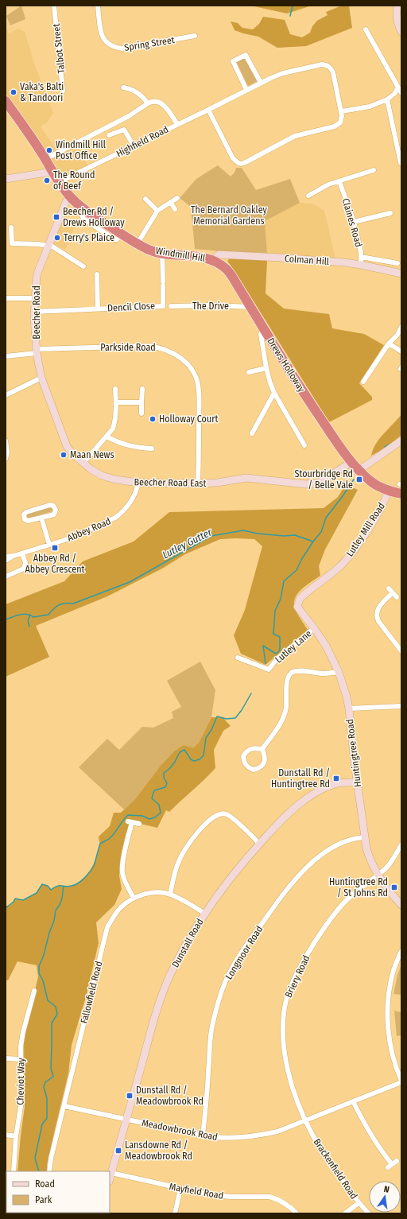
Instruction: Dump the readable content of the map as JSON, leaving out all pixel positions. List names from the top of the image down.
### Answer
{
  "streets": {
    "highway": ["Windmill Hill", "Drews Holloway"],
    "street": [
      "Spring Street",
      "Talbot Street",
      "Highfield Road",
      "Claines Road",
      "Colman Hill",
      "The Drive",
      "Dencil Close",
      "Beecher Road",
      "Parkside Road",
      "Beecher Road East",
      "Abbey Road",
      "Lutley Mill Road",
      "Lutley Lane",
      "Huntingtree Road",
      "Dunstall Road",
      "Longmoor Road",
      "Briery Road",
      "Fallowfield Road",
      "Cheviot Way",
      "Meadowbrook Road",
      "Brackenfield Road",
      "Mayfield Road"
    ]
  },
  "crossings": [
    ["Highfield Road", "Windmill Hill"],
    ["Claines Road", "Colman Hill"],
    ["Windmill Hill", "Colman Hill"],
    ["Windmill Hill", "Dencil Close"],
    ["Windmill Hill", "Beecher Road"],
    ["Windmill Hill", "Drews Holloway"],
    ["Colman Hill", "Drews Holloway"],
    ["The Drive", "Drews Holloway"],
    ["Dencil Close", "Beecher Road"],
    ["Beecher Road", "Parkside Road"],
    ["Beecher Road", "Beecher Road East"],
    ["Parkside Road", "Beecher Road East"],
    ["Drews Holloway", "Beecher Road East"],
    ["Drews Holloway", "Lutley Mill Road"],
    ["Beecher Road East", "Abbey Road"],
    ["Lutley Mill Road", "Huntingtree Road"],
    ["Lutley Lane", "Huntingtree Road"],
    ["Huntingtree Road", "Dunstall Road"],
    ["Huntingtree Road", "Longmoor Road"],
    ["Huntingtree Road", "Briery Road"],
    ["Dunstall Road", "Fallowfield Road"],
    ["Dunstall Road", "Meadowbrook Road"],
    ["Dunstall Road", "Mayfield Road"],
    ["Longmoor Road", "Meadowbrook Road"],
    ["Briery Road", "Meadowbrook Road"],
    ["Briery Road", "Brackenfield Road"],
    ["Fallowfield Road", "Meadowbrook Road"],
    ["Meadowbrook Road", "Brackenfield Road"]
  ],
  "water": ["Lutley Gutter"],
  "parks": ["The Bernard Oakley Memorial Gardens"],
  "places": {
    "other": [
      "Vaka's Balti & Tandoori",
      "Windmill Hill Post Office",
      "The Round of Beef",
      "Terry's Plaice",
      "Holloway Court",
      "Maan News"
    ],
    "transit": [
      "Beecher Rd / Drews Holloway",
      "Stourbridge Rd / Belle Vale",
      "Abbey Rd / Abbey Crescent",
      "Dunstall Rd / Huntingtree Rd",
      "Huntingtree Rd / St Johns Rd",
      "Dunstall Rd / Meadowbrook Rd",
      "Lansdowne Rd / Meadowbrook Rd"
    ]
  },
  "legend": ["Road", "Park"],
  "north": "top"
}
